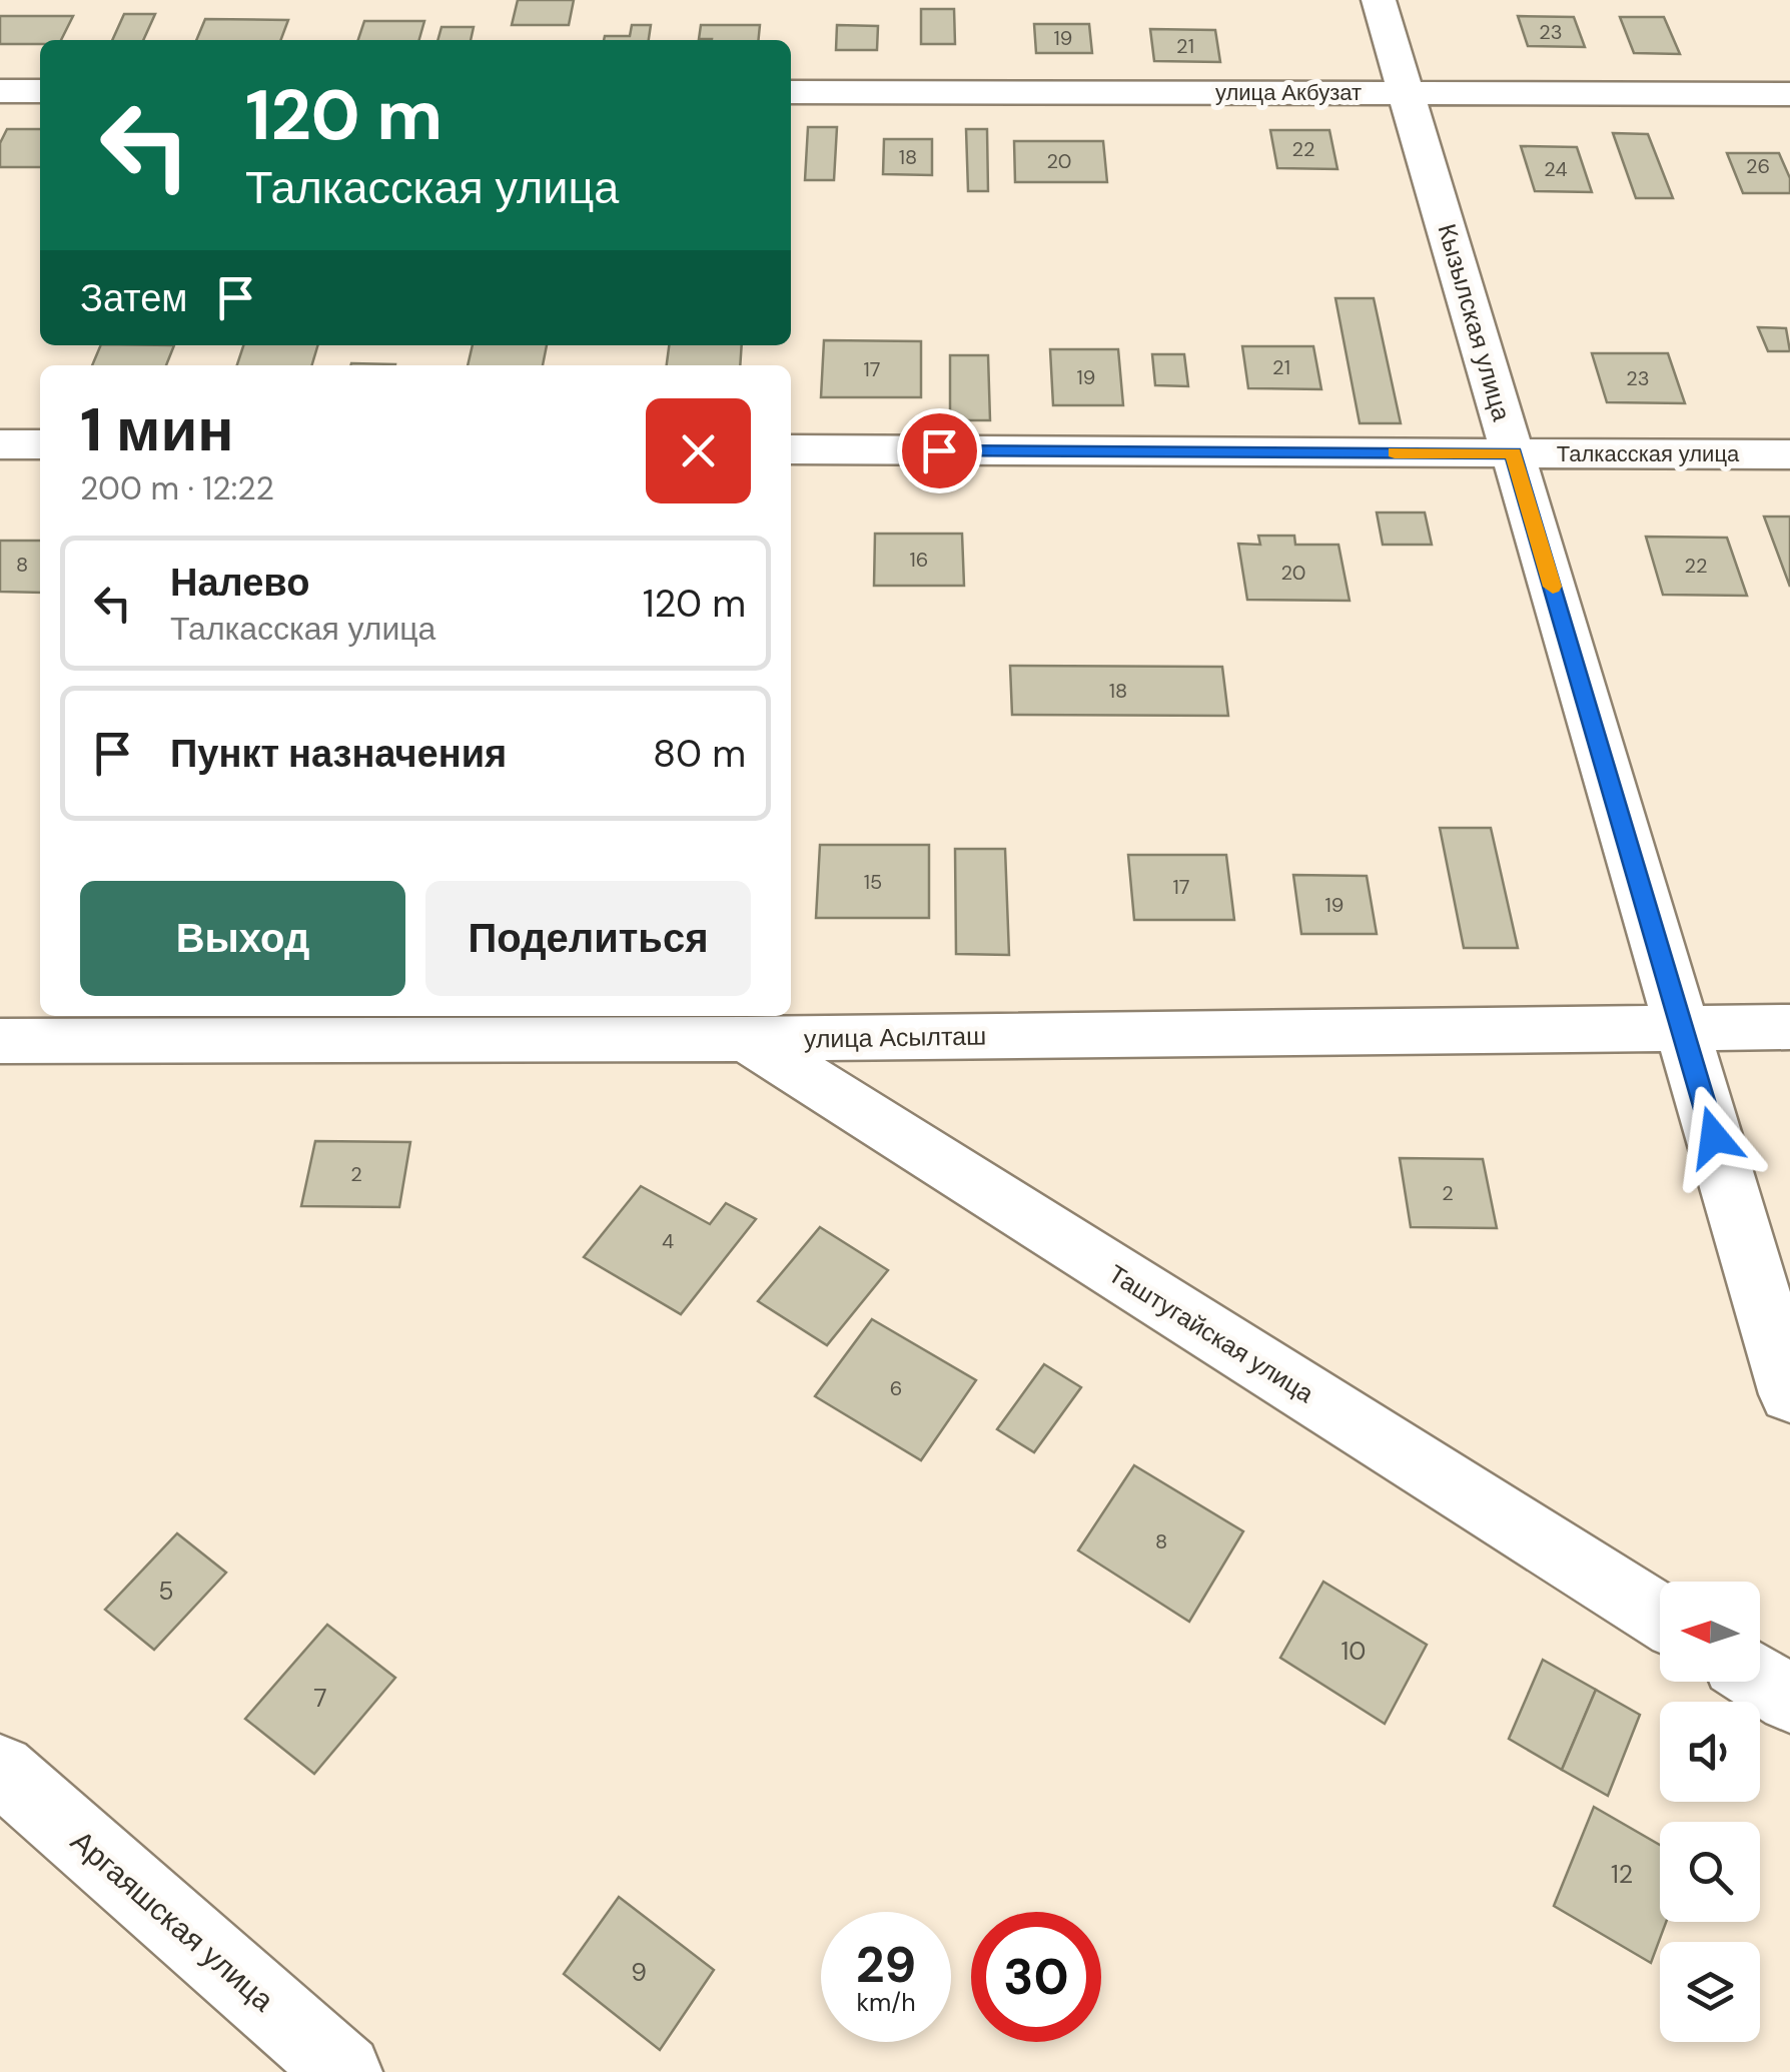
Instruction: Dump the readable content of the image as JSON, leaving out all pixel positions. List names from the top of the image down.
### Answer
{
  "streets": {
    "street": [
      "улица Акбузат",
      "Кызылская улица",
      "Талкасская улица",
      "улица Асылташ",
      "Таштугайская улица",
      "Аргаяшская улица"
    ]
  },
  "crossings": [
    ["улица Акбузат", "Кызылская улица"],
    ["Кызылская улица", "Талкасская улица"],
    ["Кызылская улица", "улица Асылташ"],
    ["улица Асылташ", "Таштугайская улица"]
  ],
  "house_numbers": [
    "23",
    "19",
    "21",
    "22",
    "18",
    "20",
    "26",
    "24",
    "21",
    "17",
    "19",
    "23",
    "16",
    "8",
    "22",
    "20",
    "18",
    "15",
    "17",
    "19",
    "2",
    "2",
    "4",
    "6",
    "8",
    "5",
    "10",
    "7",
    "12",
    "9"
  ],
  "north": "left",
  "page": {
    "turn": ["120 m", "Талкасская улица"],
    "then": "Затем",
    "heading": ["1 мин", "200 m · 12:22"],
    "list": [
      {
        "name": "Налево",
        "note": "Талкасская улица",
        "value": "120 m"
      },
      {
        "name": "Пункт назначения",
        "value": "80 m"
      }
    ],
    "buttons": ["Выход", "Поделиться"],
    "speed": "29 km/h",
    "limit": "30"
  }
}
